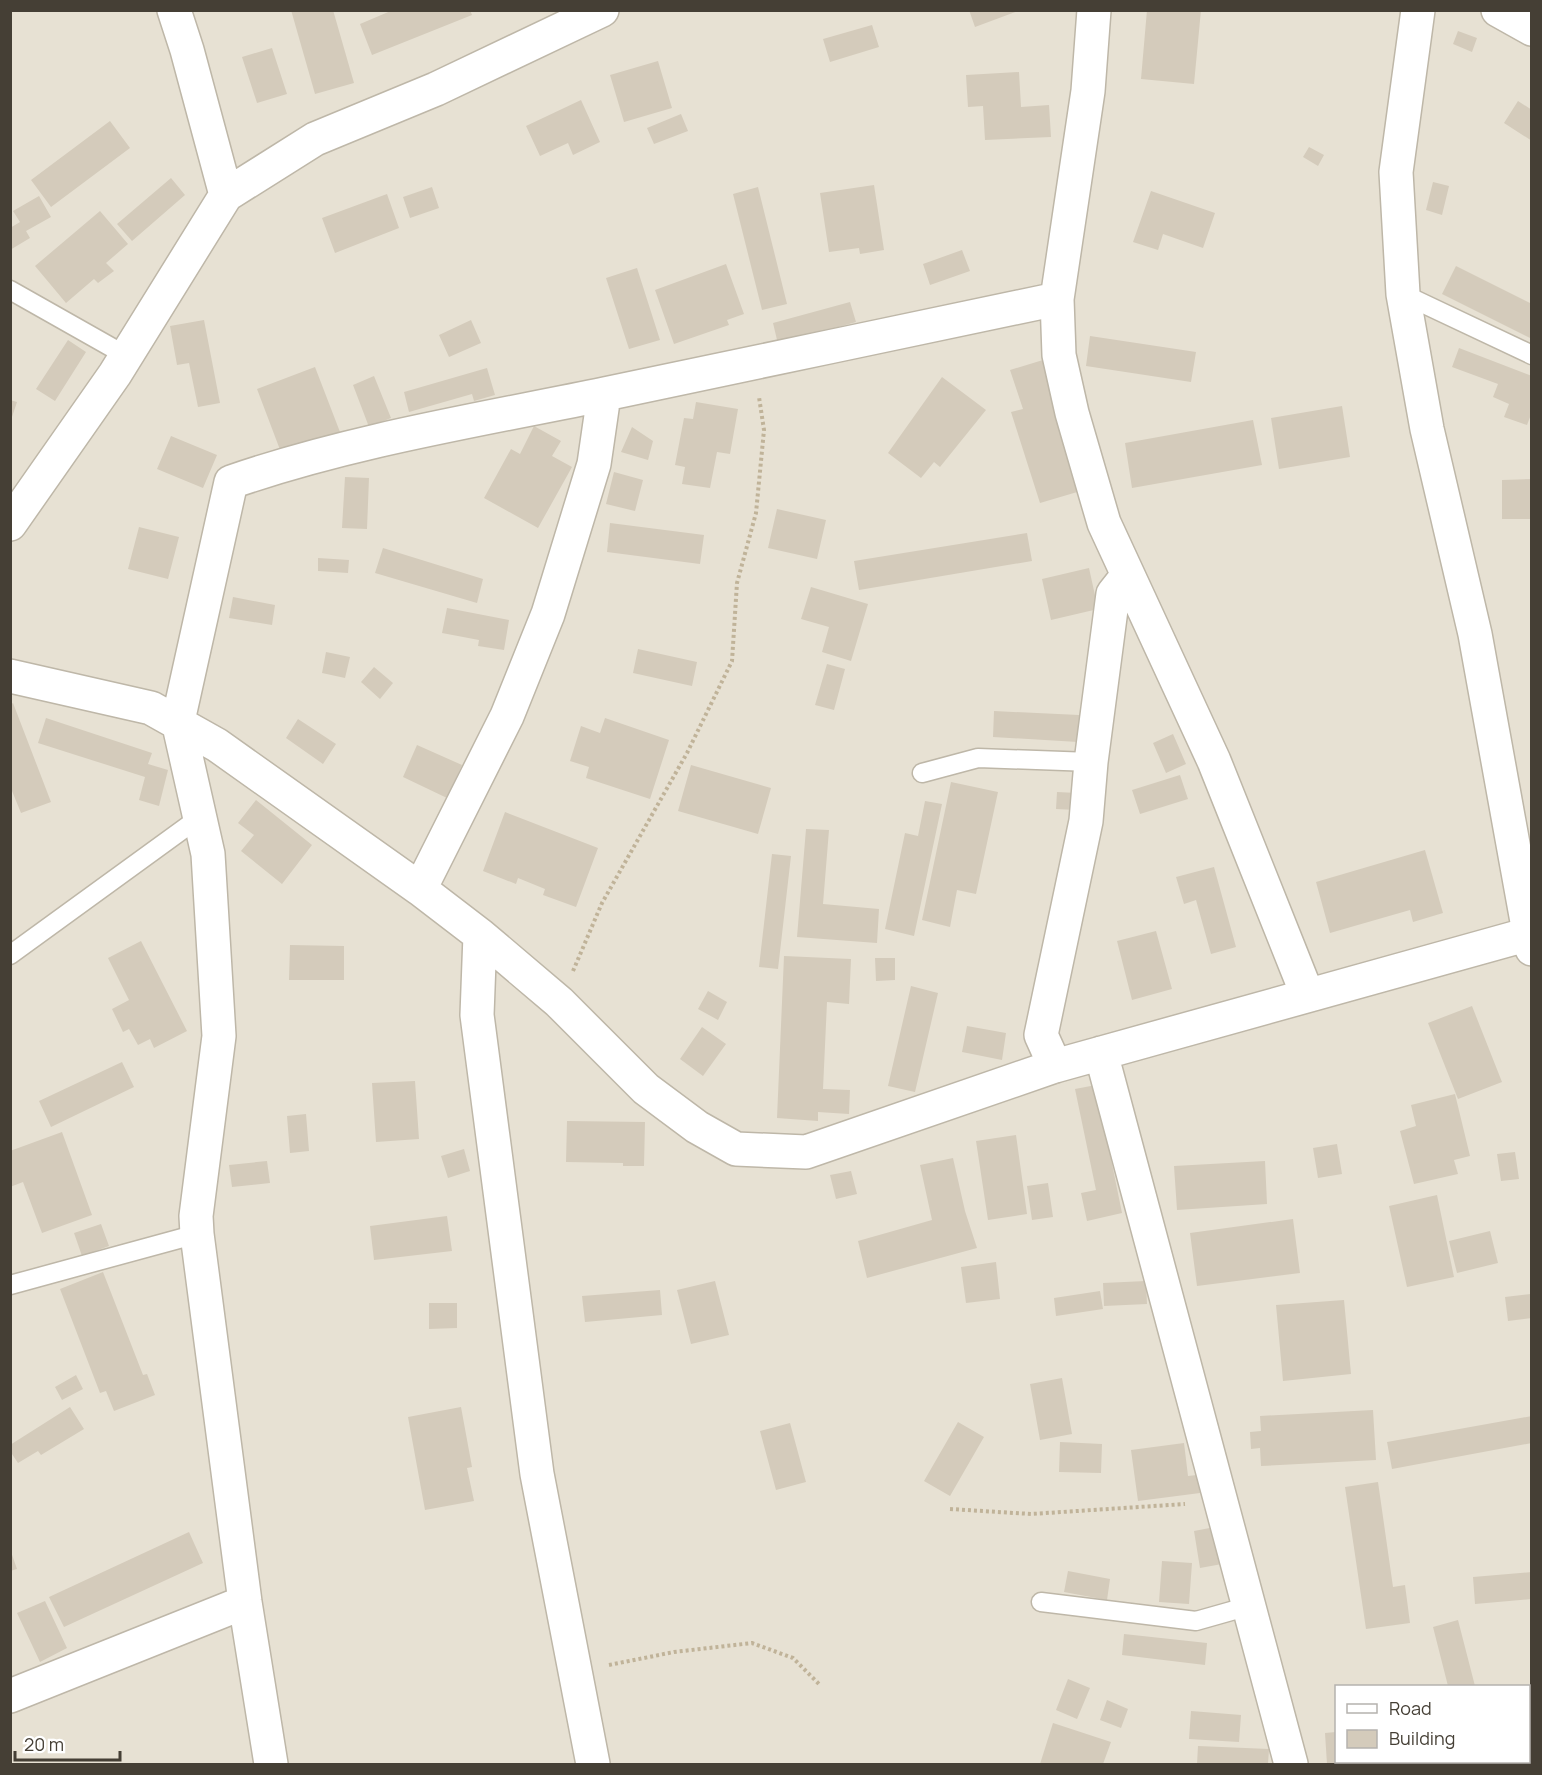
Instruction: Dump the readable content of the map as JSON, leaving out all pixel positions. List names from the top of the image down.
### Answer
{
  "legend": ["Road", "Building"],
  "scale_bar": "20 m"
}
